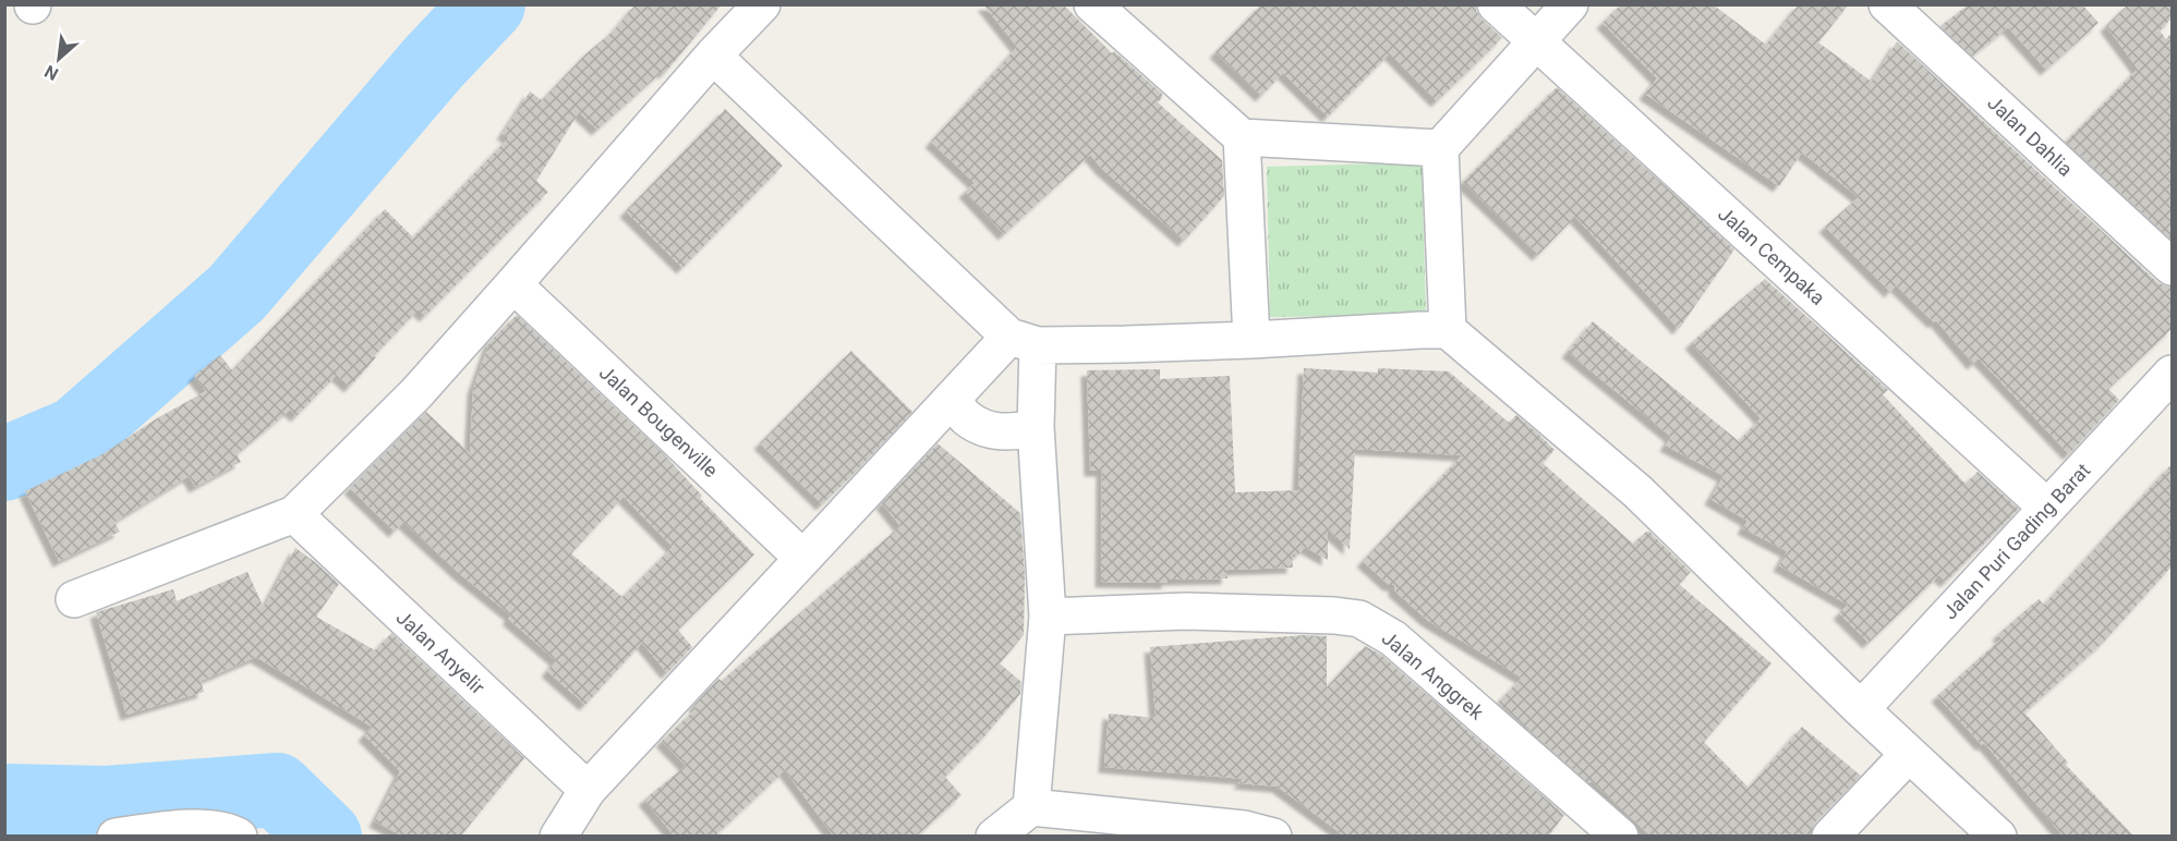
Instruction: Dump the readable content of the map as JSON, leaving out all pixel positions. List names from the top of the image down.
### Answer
{
  "streets": {
    "street": [
      "Jalan Dahlia",
      "Jalan Cempaka",
      "Jalan Bougenville",
      "Jalan Puri Gading Barat",
      "Jalan Anyelir",
      "Jalan Anggrek"
    ]
  },
  "crossings": [
    ["Jalan Cempaka", "Jalan Puri Gading Barat"]
  ],
  "north": "bottom left"
}
